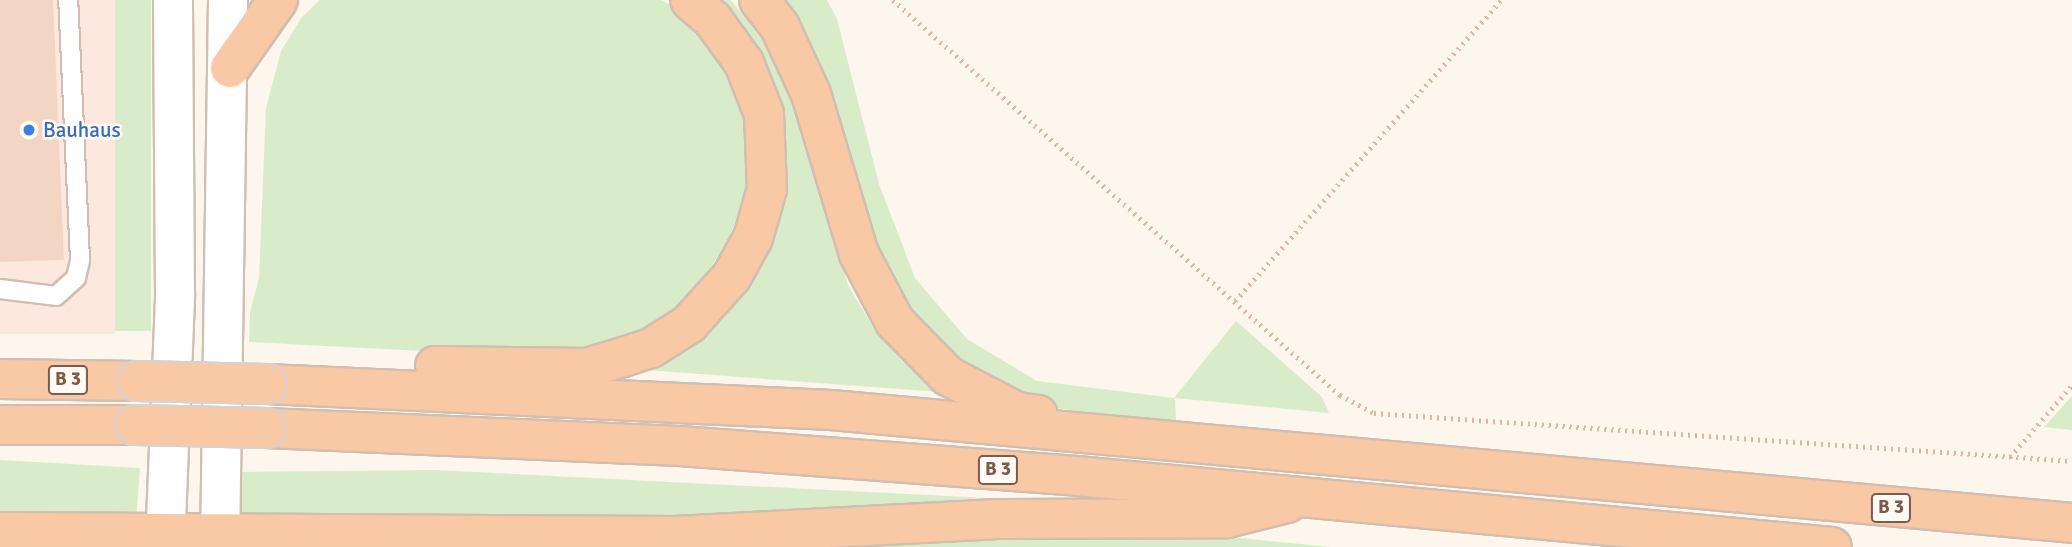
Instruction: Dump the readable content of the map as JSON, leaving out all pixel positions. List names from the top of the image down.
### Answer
{
  "streets": {
    "highway": ["B 3"]
  },
  "places": ["Bauhaus"]
}
